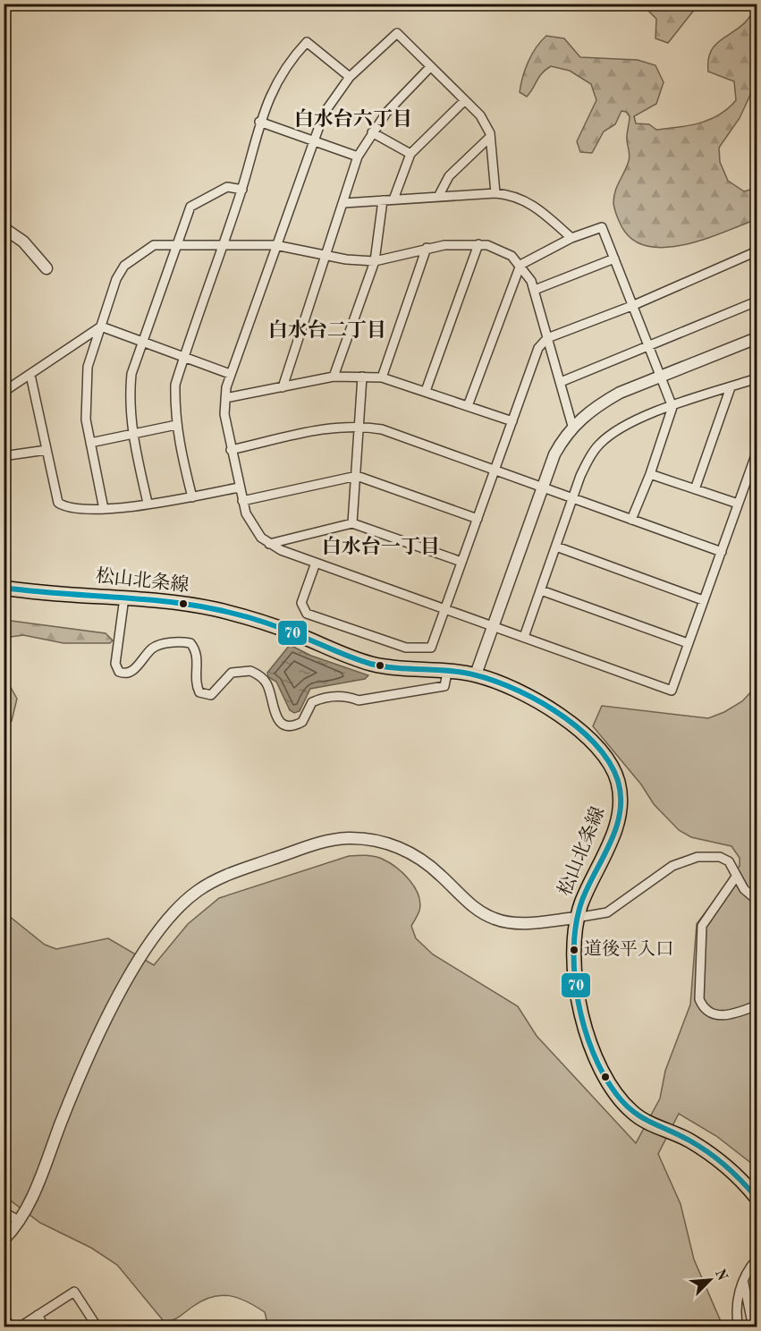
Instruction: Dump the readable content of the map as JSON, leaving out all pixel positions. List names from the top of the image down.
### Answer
{
  "streets": {
    "main road": ["松山北条線"]
  },
  "districts": ["白水台六丁目", "白水台二丁目", "白水台一丁目"],
  "places": ["道後平入口"],
  "lines": ["transit line 70"],
  "north": "top right"
}
